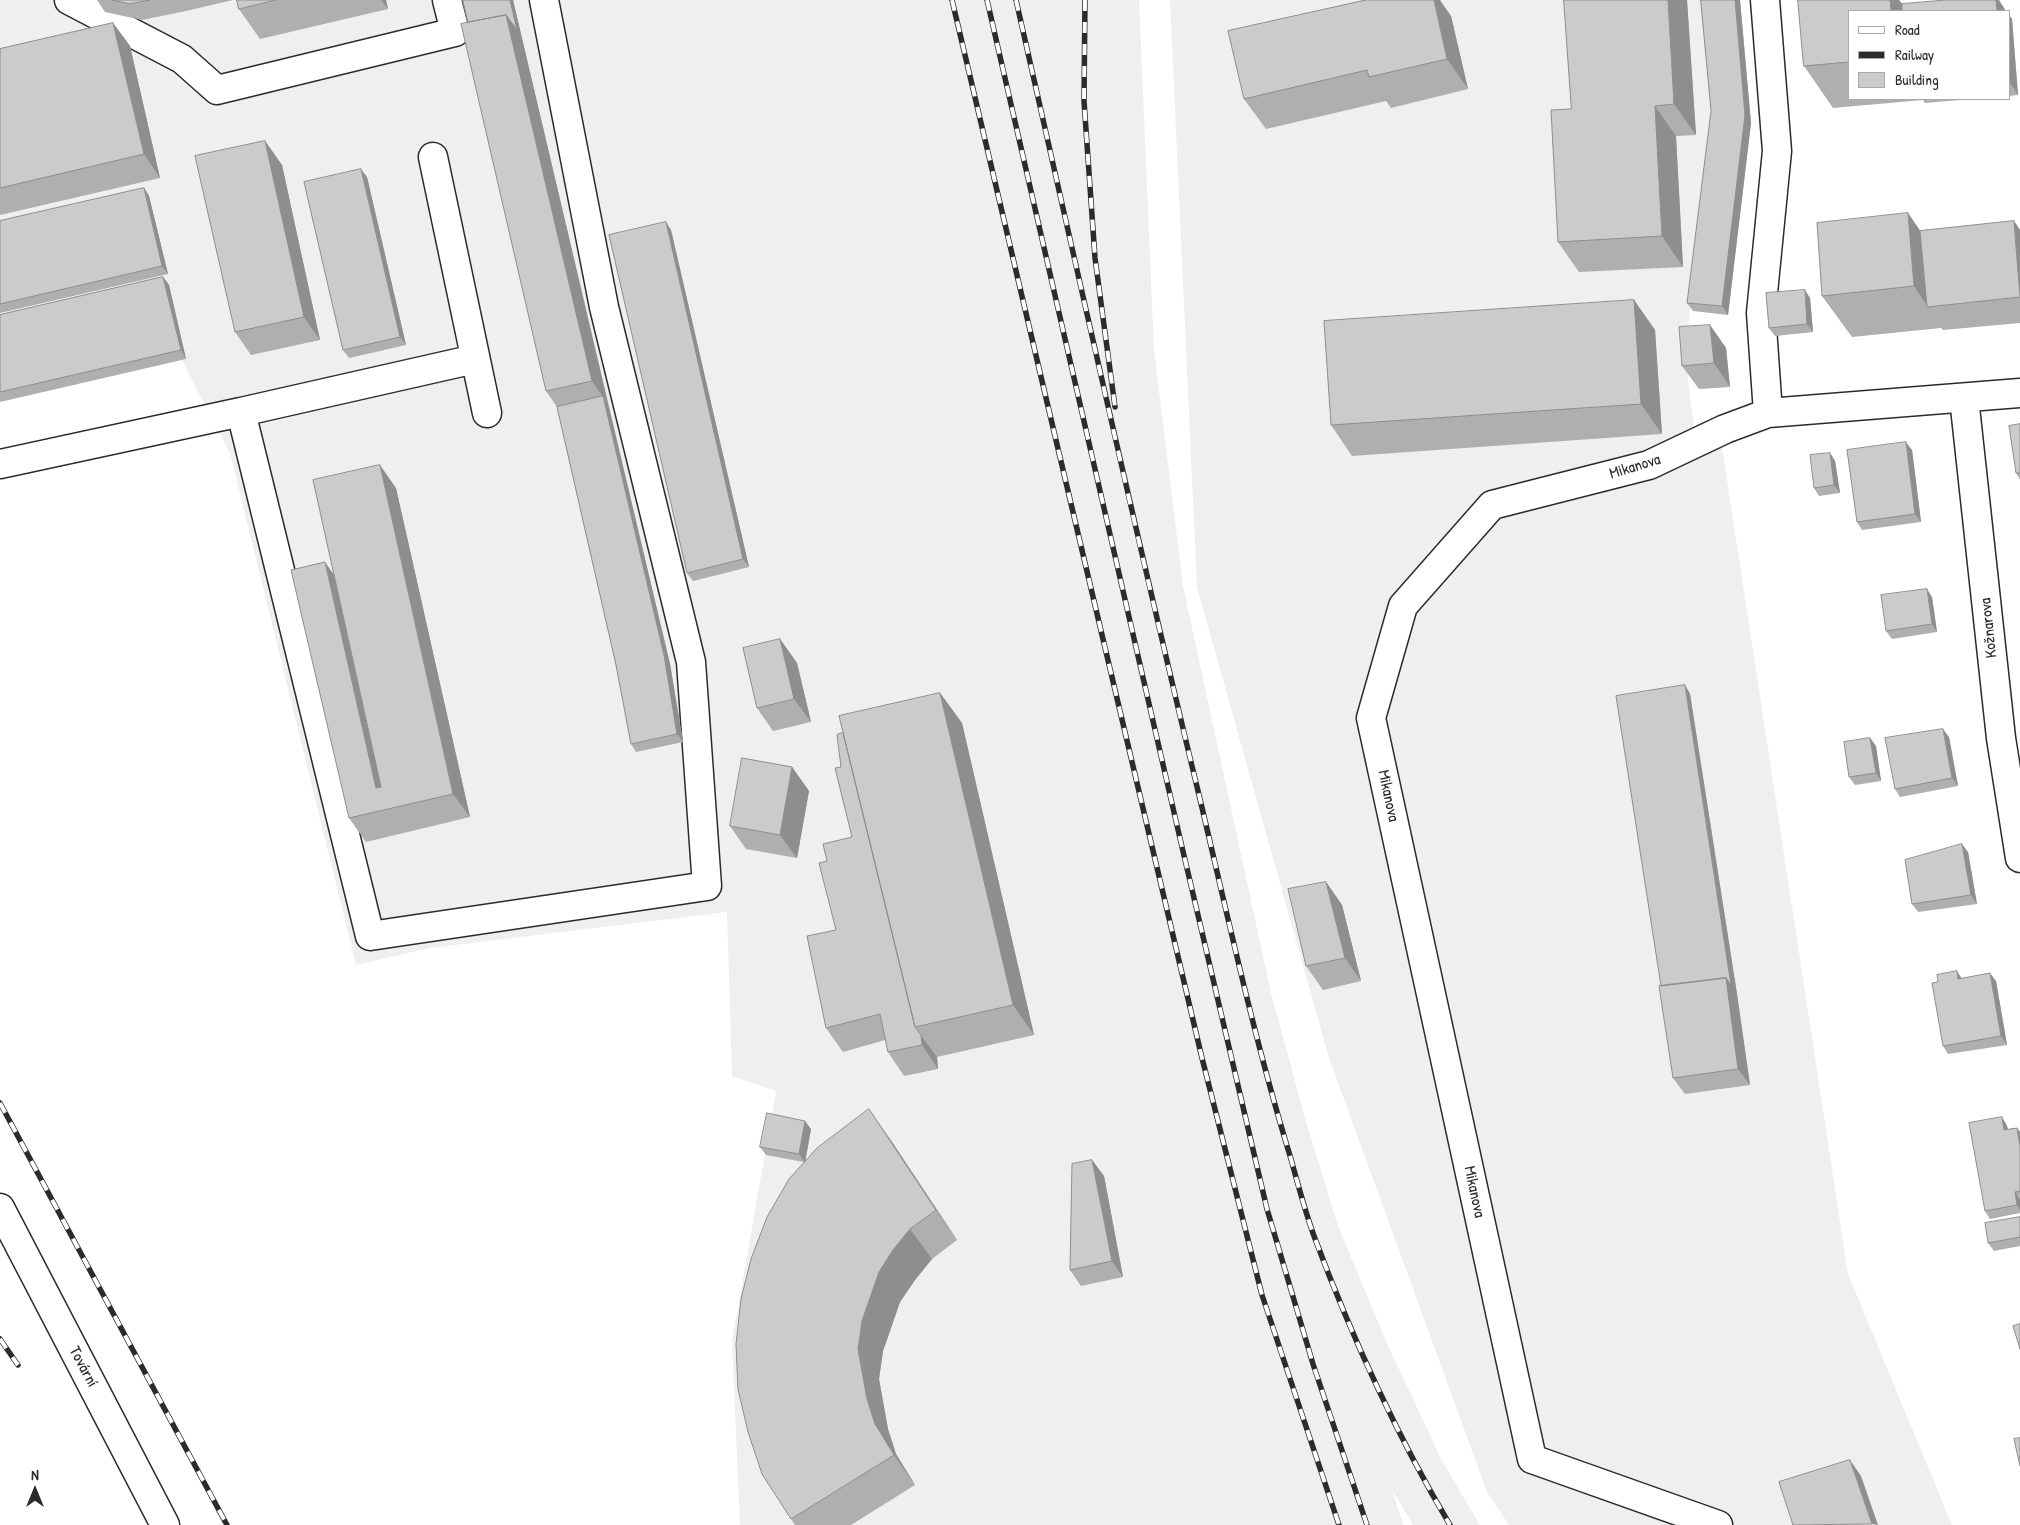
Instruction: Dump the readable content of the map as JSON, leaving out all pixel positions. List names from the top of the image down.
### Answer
{
  "streets": {
    "street": ["Mikanova", "Kožnarova", "Tovární"]
  },
  "crossings": [
    ["Mikanova", "Kožnarova"]
  ],
  "legend": ["Road", "Railway", "Building"],
  "north": "top"
}
